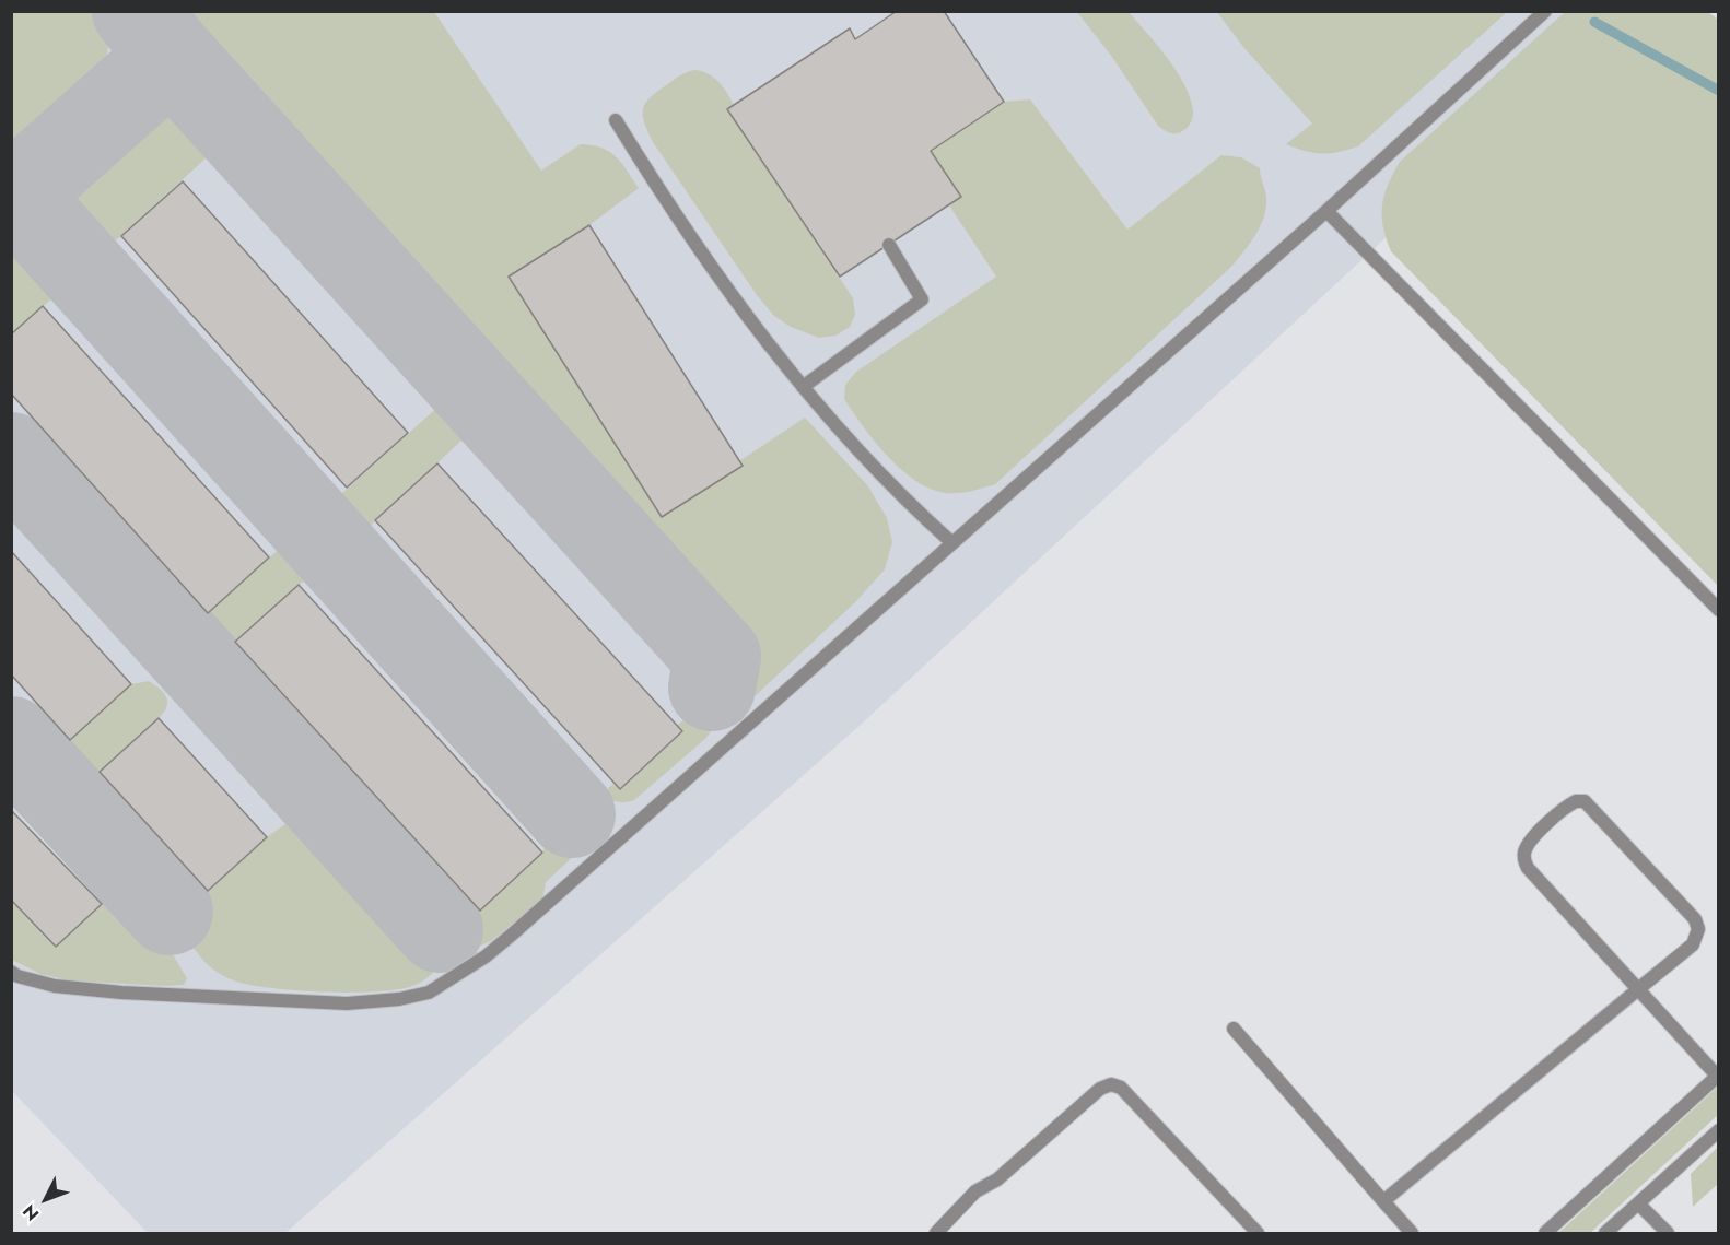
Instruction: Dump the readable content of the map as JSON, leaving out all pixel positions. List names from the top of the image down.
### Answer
{
  "north": "bottom left"
}
